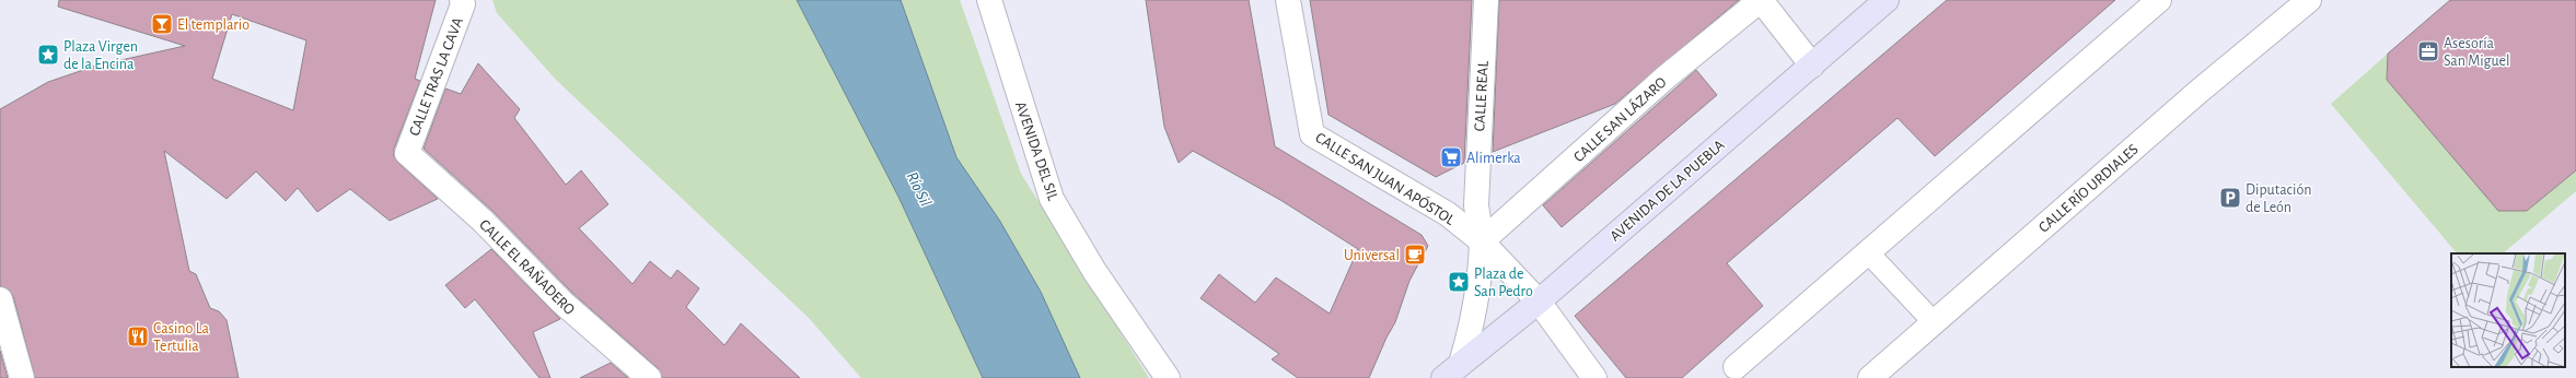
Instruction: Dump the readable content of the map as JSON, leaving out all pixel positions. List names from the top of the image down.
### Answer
{
  "streets": {
    "street": [
      "CALLE TRAS LA CAVA",
      "CALLE REAL",
      "CALLE SAN LÁZARO",
      "AVENIDA DEL SIL",
      "CALLE SAN JUAN APÓSTOL",
      "CALLE RÍO URDIALES",
      "AVENIDA DE LA PUEBLA",
      "CALLE EL RAÑADERO"
    ]
  },
  "crossings": [
    ["CALLE TRAS LA CAVA", "CALLE EL RAÑADERO"],
    ["CALLE REAL", "CALLE SAN LÁZARO"],
    ["CALLE REAL", "CALLE SAN JUAN APÓSTOL"],
    ["CALLE SAN LÁZARO", "CALLE SAN JUAN APÓSTOL"]
  ],
  "water": ["Río Sil"],
  "places": {
    "bar": ["El templario"],
    "office": ["Asesoría San Miguel"],
    "place": ["Plaza Virgen de la Encina", "Plaza de San Pedro"],
    "supermarket": ["Alimerka"],
    "parking": ["Diputación de León"],
    "cafe": ["Universal"],
    "restaurant": ["Casino La Tertulia"]
  }
}
